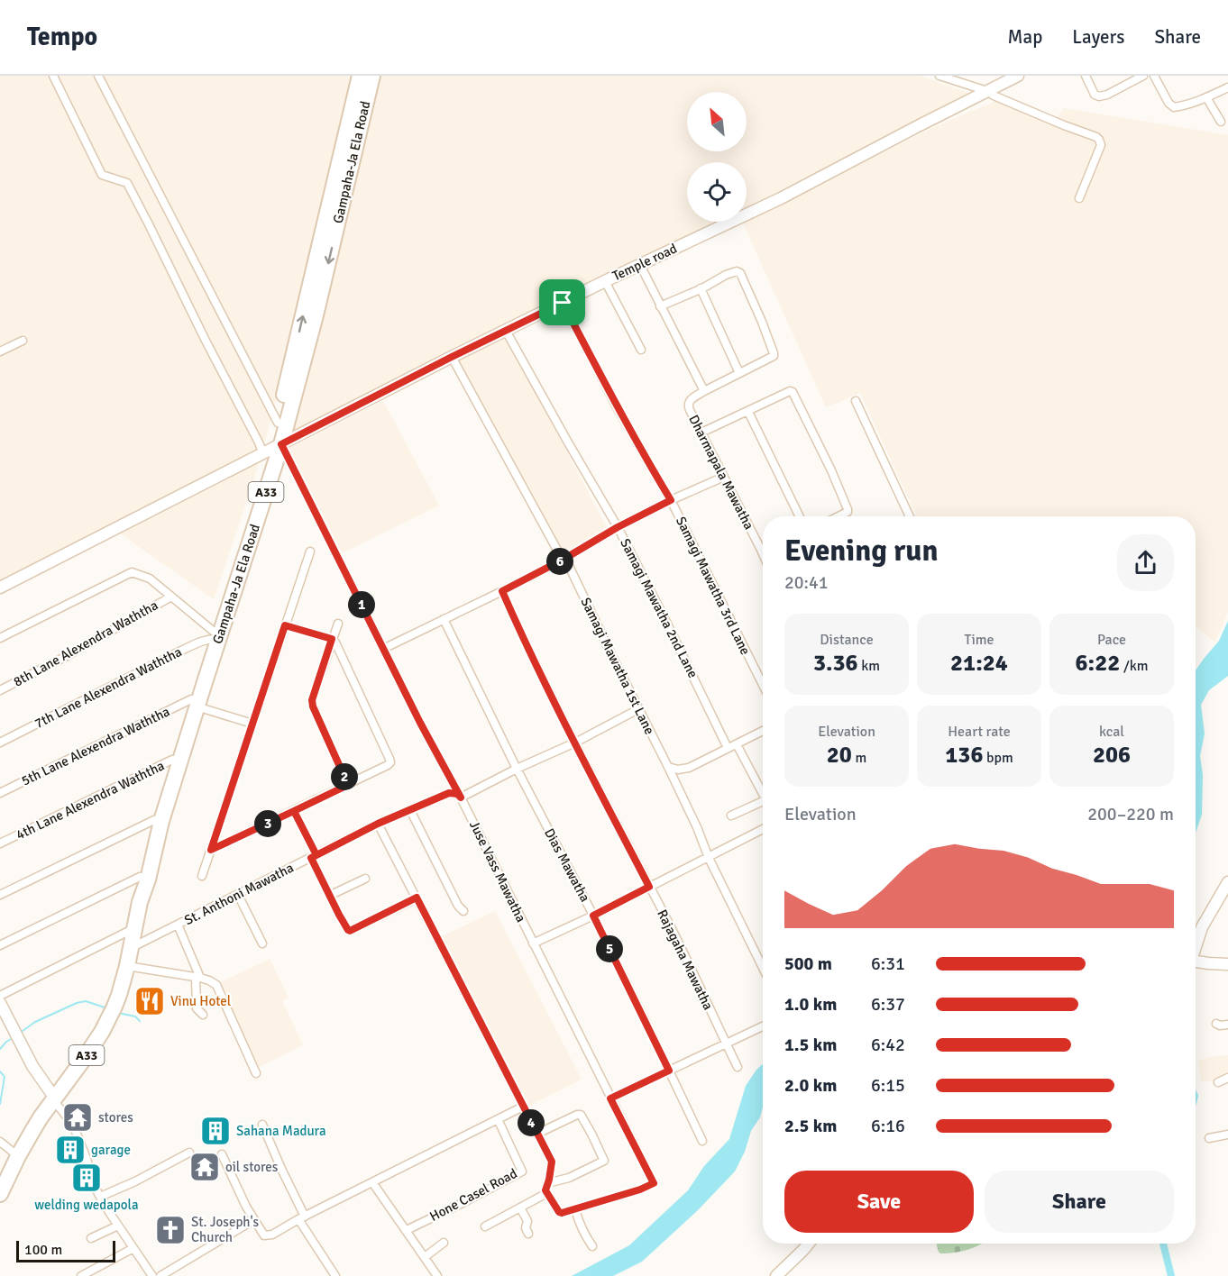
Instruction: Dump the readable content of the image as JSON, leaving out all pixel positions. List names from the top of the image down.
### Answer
{
  "streets": {
    "highway": ["Gampaha-Ja Ela Road", "A33"],
    "street": [
      "Temple road",
      "Dharmapala Mawatha",
      "Samagi Mawatha 3rd Lane",
      "Samagi Mawatha 2nd Lane",
      "8th Lane Alexendra Waththa",
      "Samagi Mawatha 1st Lane",
      "7th Lane Alexendra Waththa",
      "5th Lane Alexendra Waththa",
      "4th Lane Alexendra Waththa",
      "Dias Mawatha",
      "Juse Vass Mawatha",
      "St. Anthoni Mawatha",
      "Rajagaha Mawatha",
      "Hone Casel Road"
    ]
  },
  "crossings": [
    ["Gampaha-Ja Ela Road", "Temple road"],
    ["Gampaha-Ja Ela Road", "7th Lane Alexendra Waththa"],
    ["Gampaha-Ja Ela Road", "5th Lane Alexendra Waththa"],
    ["Gampaha-Ja Ela Road", "4th Lane Alexendra Waththa"],
    ["Gampaha-Ja Ela Road", "Juse Vass Mawatha"],
    ["Gampaha-Ja Ela Road", "St. Anthoni Mawatha"],
    ["Temple road", "Samagi Mawatha 3rd Lane"],
    ["Temple road", "Samagi Mawatha 2nd Lane"],
    ["Temple road", "Samagi Mawatha 1st Lane"],
    ["Temple road", "Juse Vass Mawatha"],
    ["Samagi Mawatha 1st Lane", "St. Anthoni Mawatha"],
    ["Dias Mawatha", "St. Anthoni Mawatha"],
    ["Juse Vass Mawatha", "St. Anthoni Mawatha"],
    ["St. Anthoni Mawatha", "Rajagaha Mawatha"]
  ],
  "places": {
    "restaurant": ["Vinu Hotel"],
    "temple": ["stores", "oil stores"],
    "building": ["Sahana Madura", "garage", "welding wedapola"],
    "church": ["St. Joseph's Church"]
  },
  "scale_bar": "100 m",
  "north": "top left",
  "page": {
    "header": "Tempo",
    "nav": ["Map", "Layers", "Share"],
    "heading": ["Evening run", "20:41"],
    "pins": [
      "6",
      "1",
      "2",
      "3",
      "5",
      "4"
    ],
    "stats": [
      ["Distance", "3.36 km"],
      ["Time", "21:24"],
      ["Pace", "6:22 /km"],
      ["Elevation", "20 m"],
      ["Heart rate", "136 bpm"],
      ["kcal", "206"]
    ],
    "chart": ["Elevation", "200–220 m"],
    "list": [
      {
        "name": "500 m",
        "note": "6:31"
      },
      {
        "name": "1.0 km",
        "note": "6:37"
      },
      {
        "name": "1.5 km",
        "note": "6:42"
      },
      {
        "name": "2.0 km",
        "note": "6:15"
      },
      {
        "name": "2.5 km",
        "note": "6:16"
      }
    ],
    "buttons": ["Save", "Share"],
    "scale": "100 m"
  }
}
